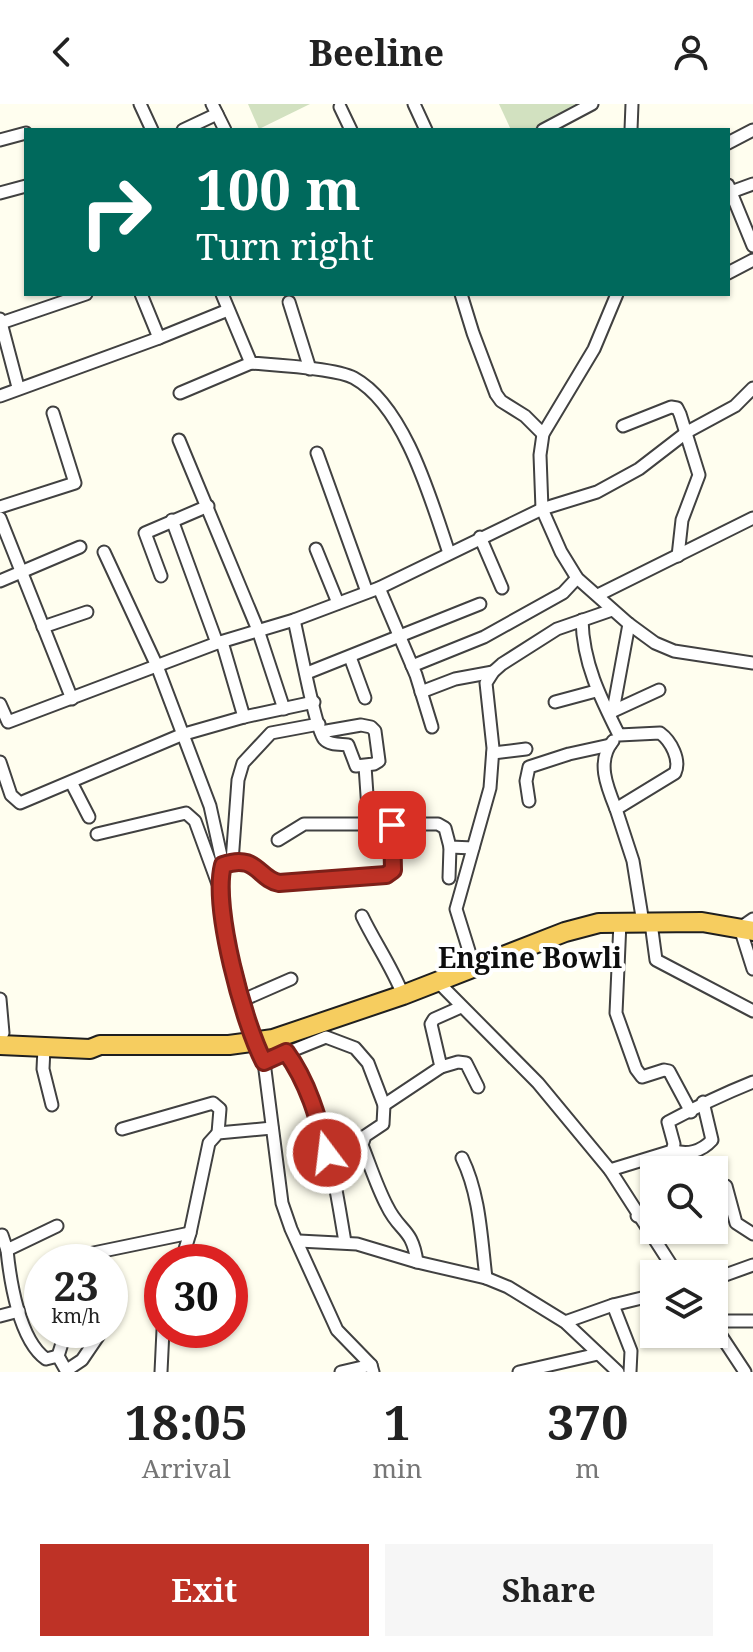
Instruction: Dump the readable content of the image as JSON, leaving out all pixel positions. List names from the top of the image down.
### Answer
{
  "districts": ["Engine Bowli"],
  "page": {
    "header": "Beeline",
    "turn": ["100 m", "Turn right"],
    "speed": "23 km/h",
    "limit": "30",
    "eta": [
      "18:05",
      "Arrival",
      "1",
      "min",
      "370",
      "m"
    ],
    "buttons": ["Exit", "Share"]
  }
}
